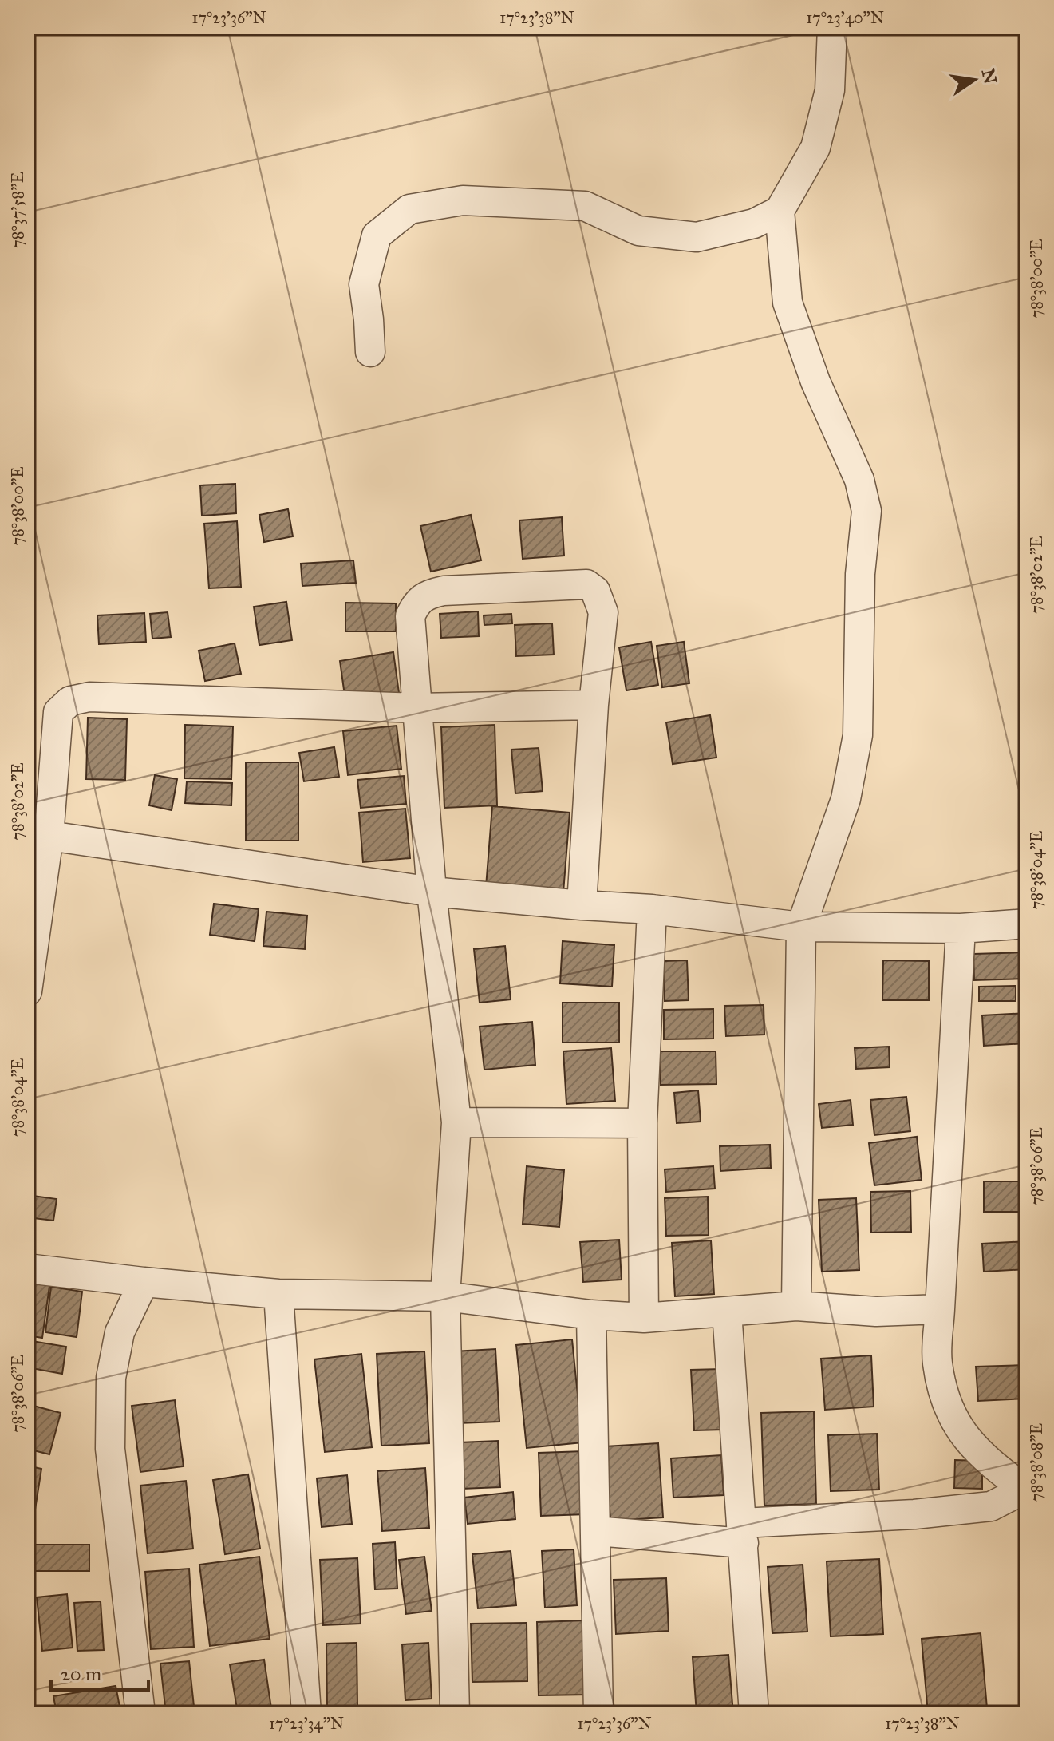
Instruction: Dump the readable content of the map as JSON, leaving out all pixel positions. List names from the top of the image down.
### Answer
{
  "scale_bar": "20 m",
  "north": "right",
  "coordinates": [
    "17°23'36\"N",
    "17°23'38\"N",
    "17°23'40\"N",
    "78°37'58\"E",
    "78°38'00\"E",
    "78°38'02\"E",
    "78°38'04\"E",
    "78°38'06\"E",
    "78°38'08\"E",
    "17°23'34\"N"
  ]
}
